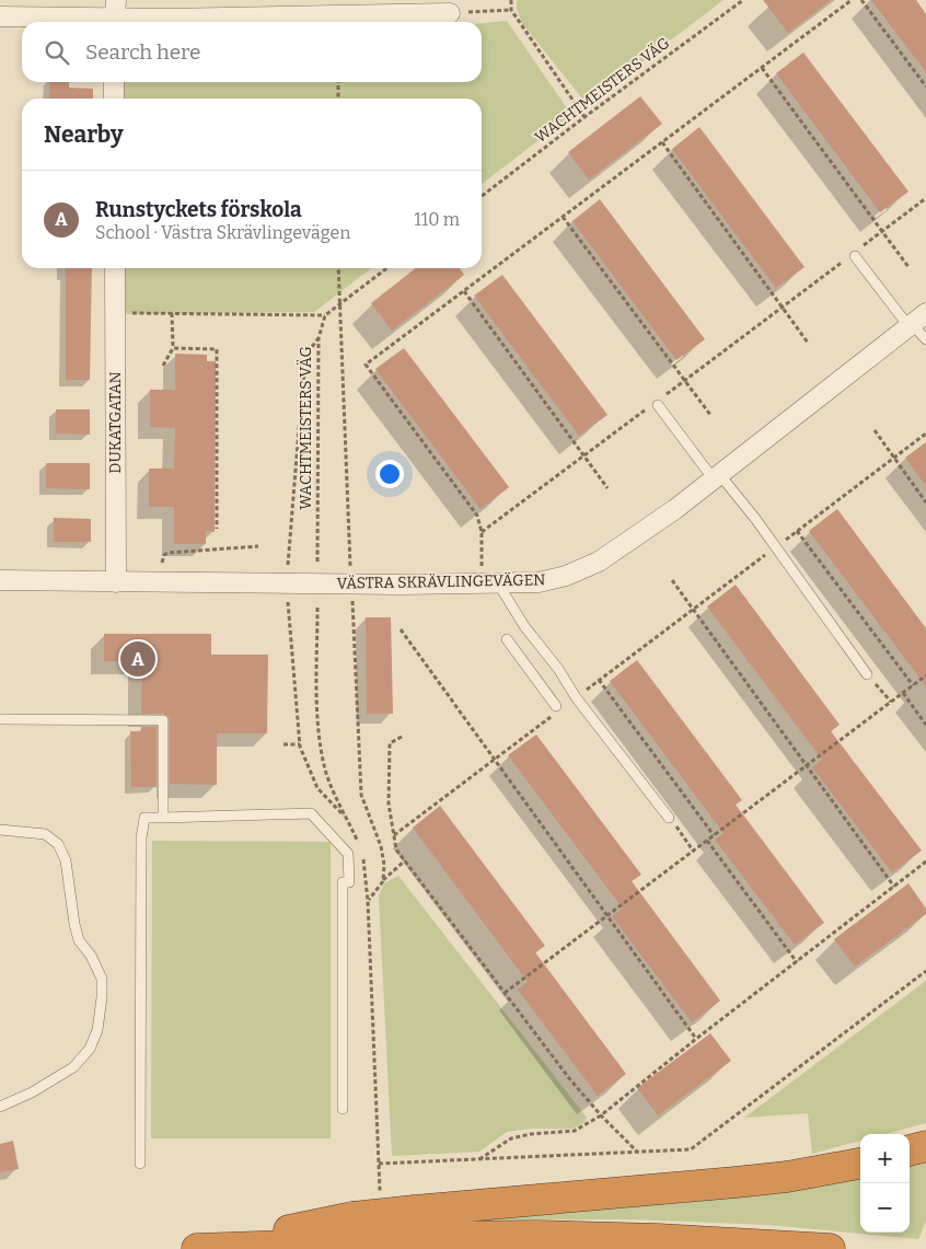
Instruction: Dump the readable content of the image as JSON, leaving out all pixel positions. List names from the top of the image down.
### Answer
{
  "streets": {
    "street": ["DUKATGATAN", "VÄSTRA SKRÄVLINGEVÄGEN"],
    "path": ["WACHTMEISTERS VÄG"]
  },
  "crossings": [
    ["DUKATGATAN", "VÄSTRA SKRÄVLINGEVÄGEN"]
  ],
  "page": {
    "search": "Search here",
    "heading": "Nearby",
    "list": [
      {
        "mark": "A",
        "name": "Runstyckets förskola",
        "note": "School · Västra Skrävlingevägen",
        "value": "110 m"
      }
    ],
    "pins": "A",
    "map_buttons": ["+", "−"]
  }
}
